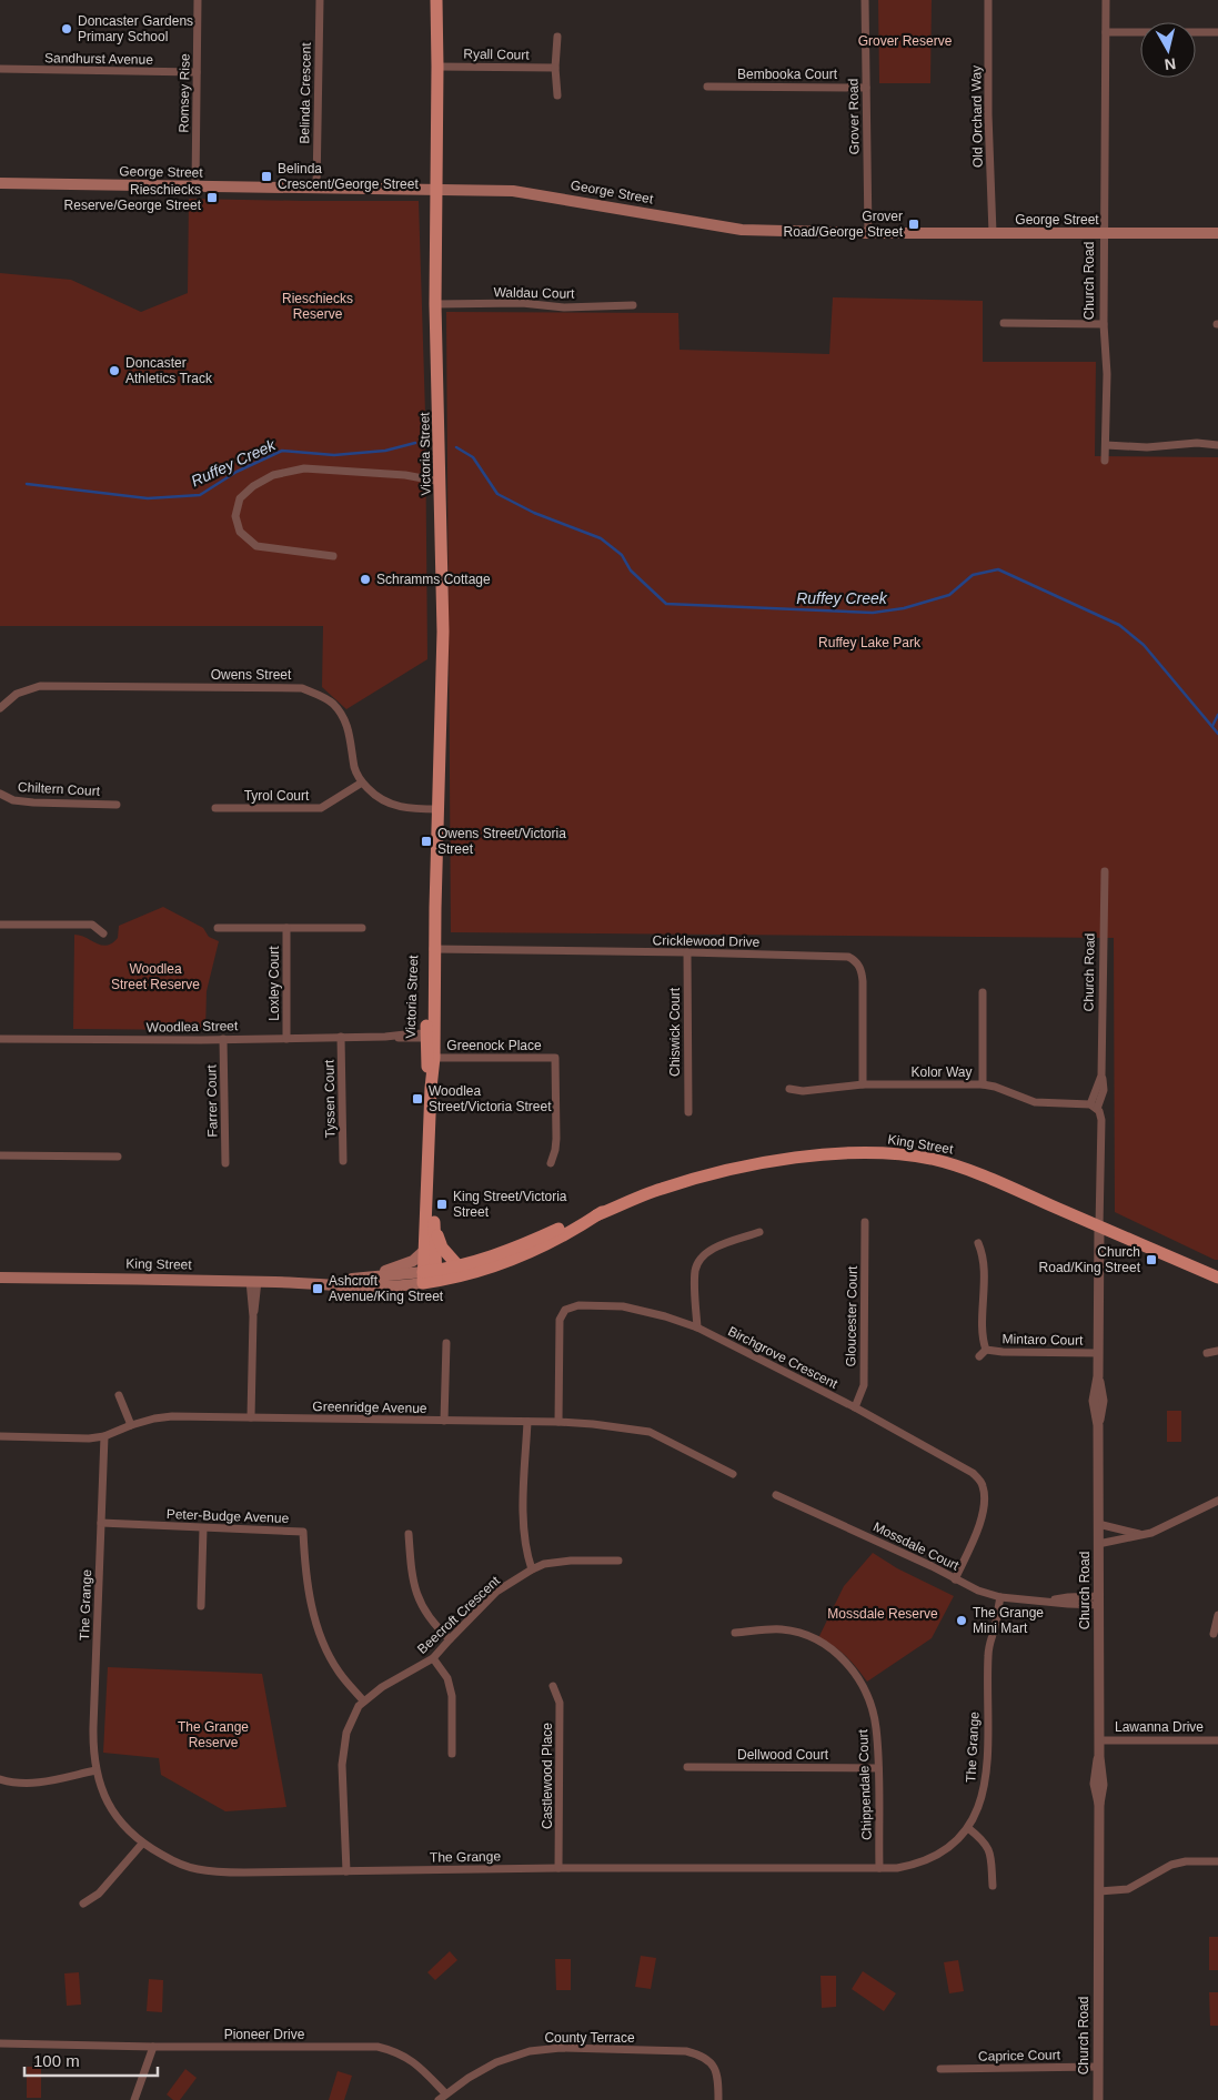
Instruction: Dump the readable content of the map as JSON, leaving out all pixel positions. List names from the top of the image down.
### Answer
{
  "streets": {
    "main road": ["George Street", "Victoria Street", "King Street"],
    "street": [
      "Ryall Court",
      "Sandhurst Avenue",
      "Bembooka Court",
      "Romsey Rise",
      "Belinda Crescent",
      "Grover Road",
      "Old Orchard Way",
      "Church Road",
      "Waldau Court",
      "Owens Street",
      "Chiltern Court",
      "Tyrol Court",
      "Cricklewood Drive",
      "Loxley Court",
      "Woodlea Street",
      "Chiswick Court",
      "Greenock Place",
      "Kolor Way",
      "Tyssen Court",
      "Farrer Court",
      "Gloucester Court",
      "Mintaro Court",
      "Birchgrove Crescent",
      "Greenridge Avenue",
      "Peter-Budge Avenue",
      "Mossdale Court",
      "The Grange",
      "Beecroft Crescent",
      "Lawanna Drive",
      "Dellwood Court",
      "Castlewood Place",
      "Chippendale Court",
      "Pioneer Drive",
      "County Terrace",
      "Caprice Court"
    ]
  },
  "crossings": [
    ["Ryall Court", "Victoria Street"],
    ["Sandhurst Avenue", "Romsey Rise"],
    ["Bembooka Court", "Grover Road"],
    ["Romsey Rise", "George Street"],
    ["Belinda Crescent", "George Street"],
    ["Grover Road", "George Street"],
    ["Old Orchard Way", "George Street"],
    ["George Street", "Church Road"],
    ["George Street", "Victoria Street"],
    ["Church Road", "Kolor Way"],
    ["Church Road", "King Street"],
    ["Church Road", "Mintaro Court"],
    ["Church Road", "Mossdale Court"],
    ["Church Road", "Lawanna Drive"],
    ["Church Road", "Caprice Court"],
    ["Waldau Court", "Victoria Street"],
    ["Victoria Street", "Cricklewood Drive"],
    ["Victoria Street", "Woodlea Street"],
    ["Victoria Street", "Greenock Place"],
    ["Victoria Street", "King Street"],
    ["Owens Street", "Tyrol Court"],
    ["Cricklewood Drive", "Chiswick Court"],
    ["Cricklewood Drive", "Kolor Way"],
    ["Loxley Court", "Woodlea Street"],
    ["Woodlea Street", "Tyssen Court"],
    ["Woodlea Street", "Farrer Court"],
    ["Gloucester Court", "Birchgrove Crescent"],
    ["Birchgrove Crescent", "Greenridge Avenue"],
    ["Birchgrove Crescent", "Mossdale Court"],
    ["Greenridge Avenue", "The Grange"],
    ["Peter-Budge Avenue", "The Grange"],
    ["Peter-Budge Avenue", "Beecroft Crescent"],
    ["Mossdale Court", "The Grange"],
    ["The Grange", "Beecroft Crescent"],
    ["The Grange", "Castlewood Place"],
    ["The Grange", "Chippendale Court"],
    ["Dellwood Court", "Chippendale Court"],
    ["Pioneer Drive", "County Terrace"]
  ],
  "water": ["Ruffey Creek"],
  "parks": [
    "Grover Reserve",
    "Rieschiecks Reserve",
    "Ruffey Lake Park",
    "Woodlea Street Reserve",
    "Mossdale Reserve",
    "The Grange Reserve"
  ],
  "places": {
    "other": [
      "Doncaster Gardens Primary School",
      "Doncaster Athletics Track",
      "Schramms Cottage",
      "The Grange Mini Mart"
    ],
    "transit": [
      "Belinda Crescent/George Street",
      "Rieschiecks Reserve/George Street",
      "Grover Road/George Street",
      "Owens Street/Victoria Street",
      "Woodlea Street/Victoria Street",
      "King Street/Victoria Street",
      "Church Road/King Street",
      "Ashcroft Avenue/King Street"
    ]
  },
  "scale_bar": "100 m",
  "north": "bottom"
}
